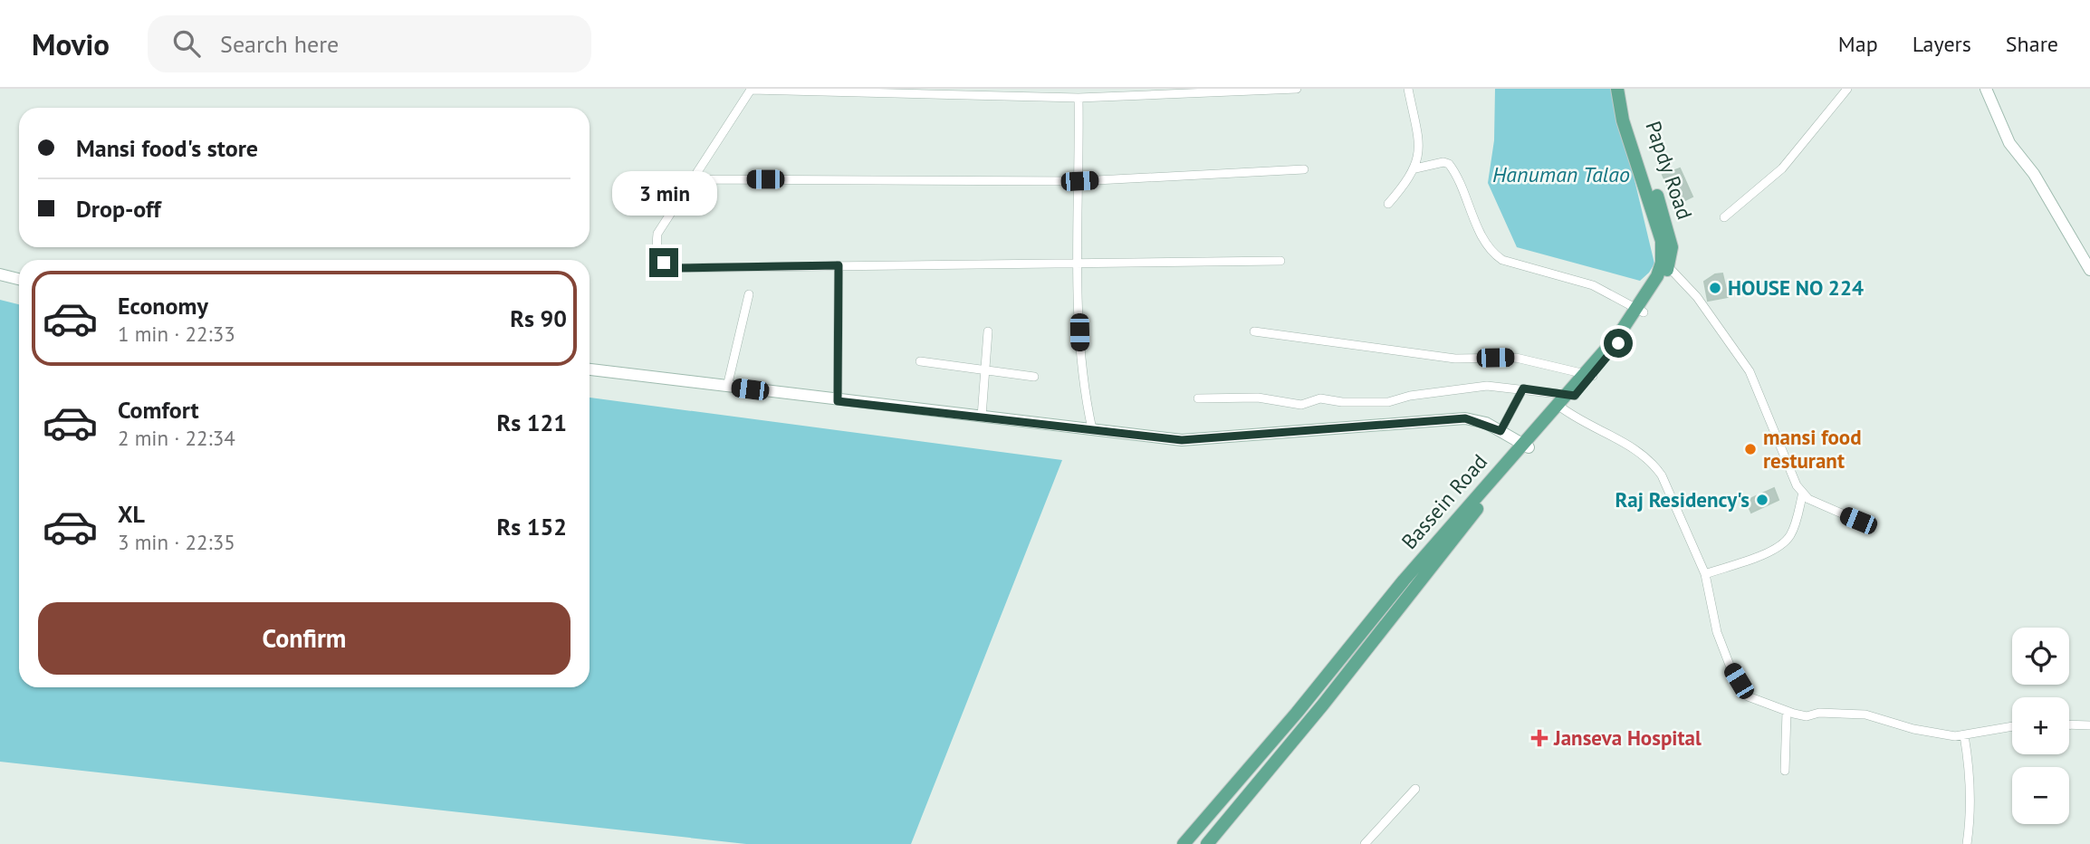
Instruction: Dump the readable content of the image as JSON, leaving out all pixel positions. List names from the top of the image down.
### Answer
{
  "streets": {
    "main road": ["Papdy Road", "Bassein Road"]
  },
  "crossings": [
    ["Papdy Road", "Bassein Road"]
  ],
  "water": ["Hanuman Talao"],
  "places": {
    "other": ["HOUSE NO 224", "mansi food resturant", "Raj Residency's"],
    "health": ["Janseva Hospital"]
  },
  "page": {
    "header": "Movio",
    "search": "Search here",
    "nav": ["Map", "Layers", "Share"],
    "banner": ["Mansi food's store", "Drop-off"],
    "bubble": "3 min",
    "list": [
      {
        "name": "Economy",
        "note": "1 min · 22:33",
        "value": "Rs 90"
      },
      {
        "name": "Comfort",
        "note": "2 min · 22:34",
        "value": "Rs 121"
      },
      {
        "name": "XL",
        "note": "3 min · 22:35",
        "value": "Rs 152"
      }
    ],
    "buttons": "Confirm",
    "map_buttons": ["+", "−"]
  }
}
